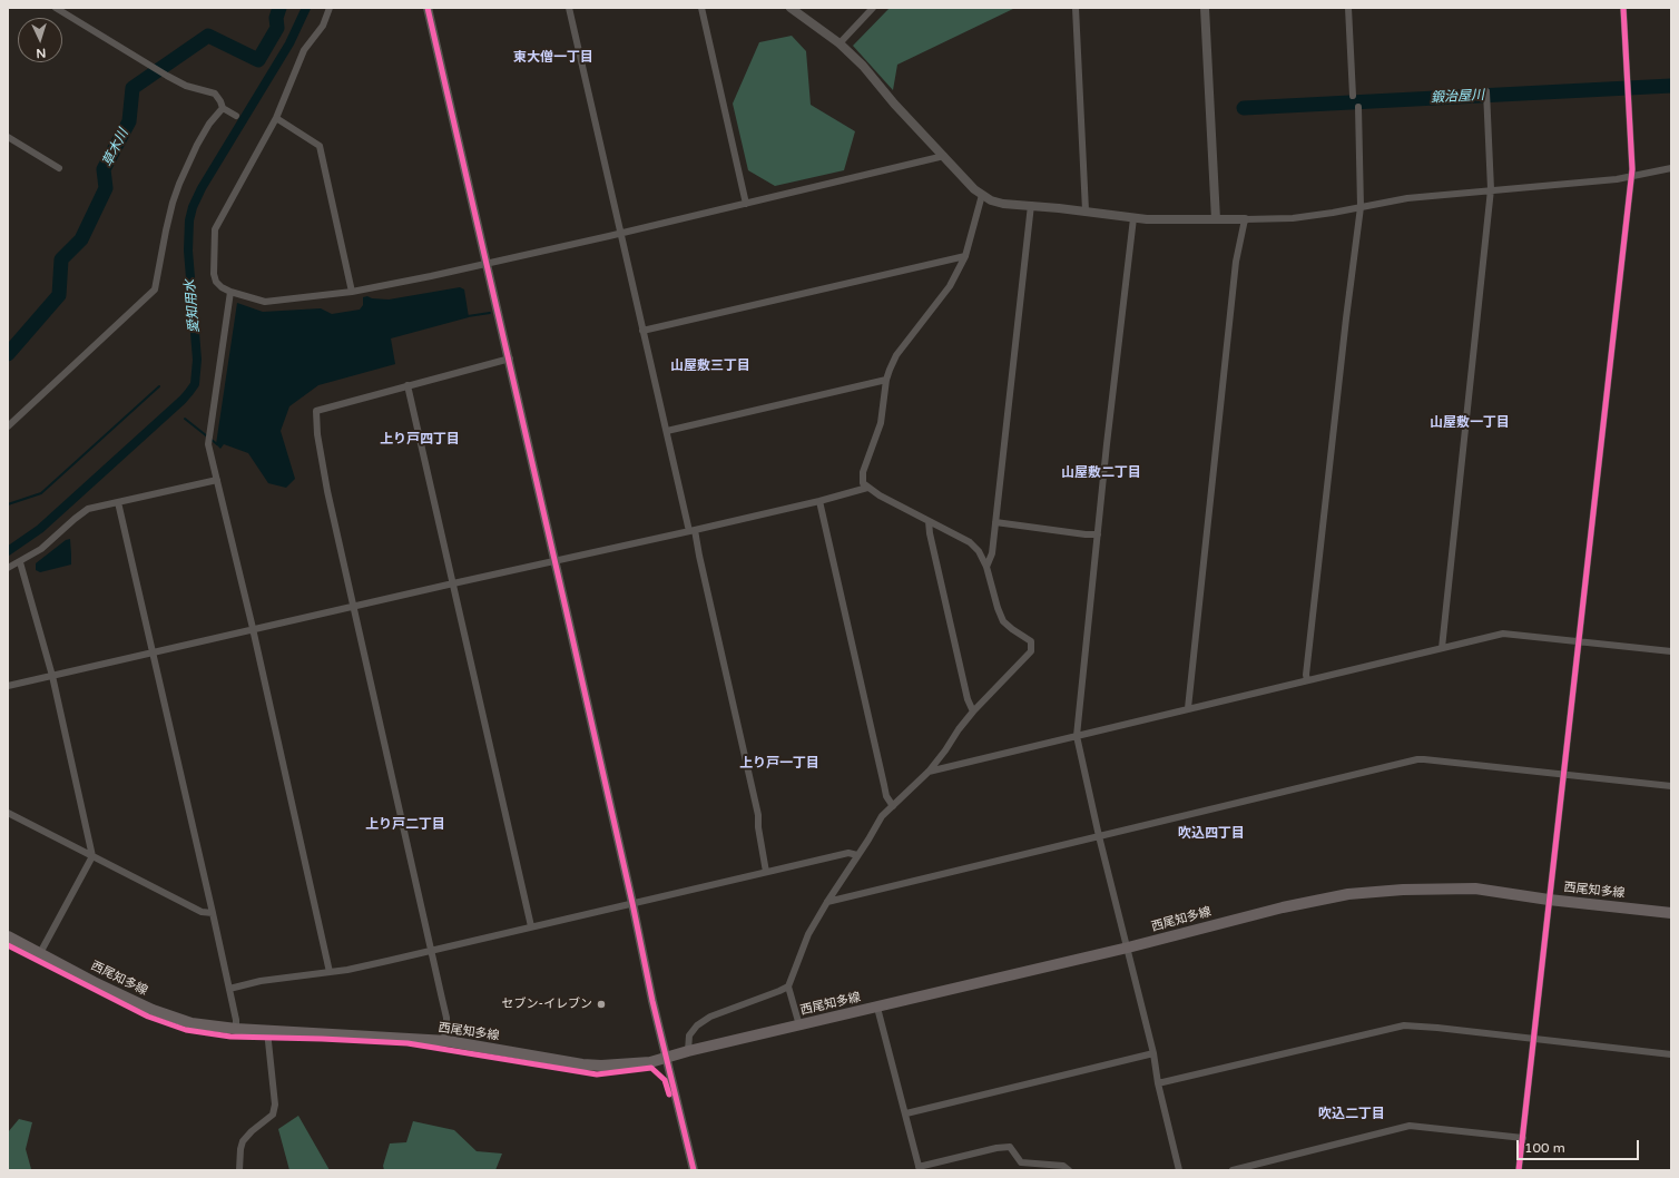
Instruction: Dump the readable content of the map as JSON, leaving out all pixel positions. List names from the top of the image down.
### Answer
{
  "streets": {
    "main road": ["西尾知多線"]
  },
  "districts": [
    "東大僧一丁目",
    "山屋敷三丁目",
    "山屋敷一丁目",
    "上り戸四丁目",
    "山屋敷二丁目",
    "上り戸一丁目",
    "上り戸二丁目",
    "吹込四丁目",
    "吹込二丁目"
  ],
  "water": ["鍛治屋川", "草木川", "愛知用水"],
  "places": ["セブン-イレブン"],
  "scale_bar": "100 m",
  "north": "bottom"
}
